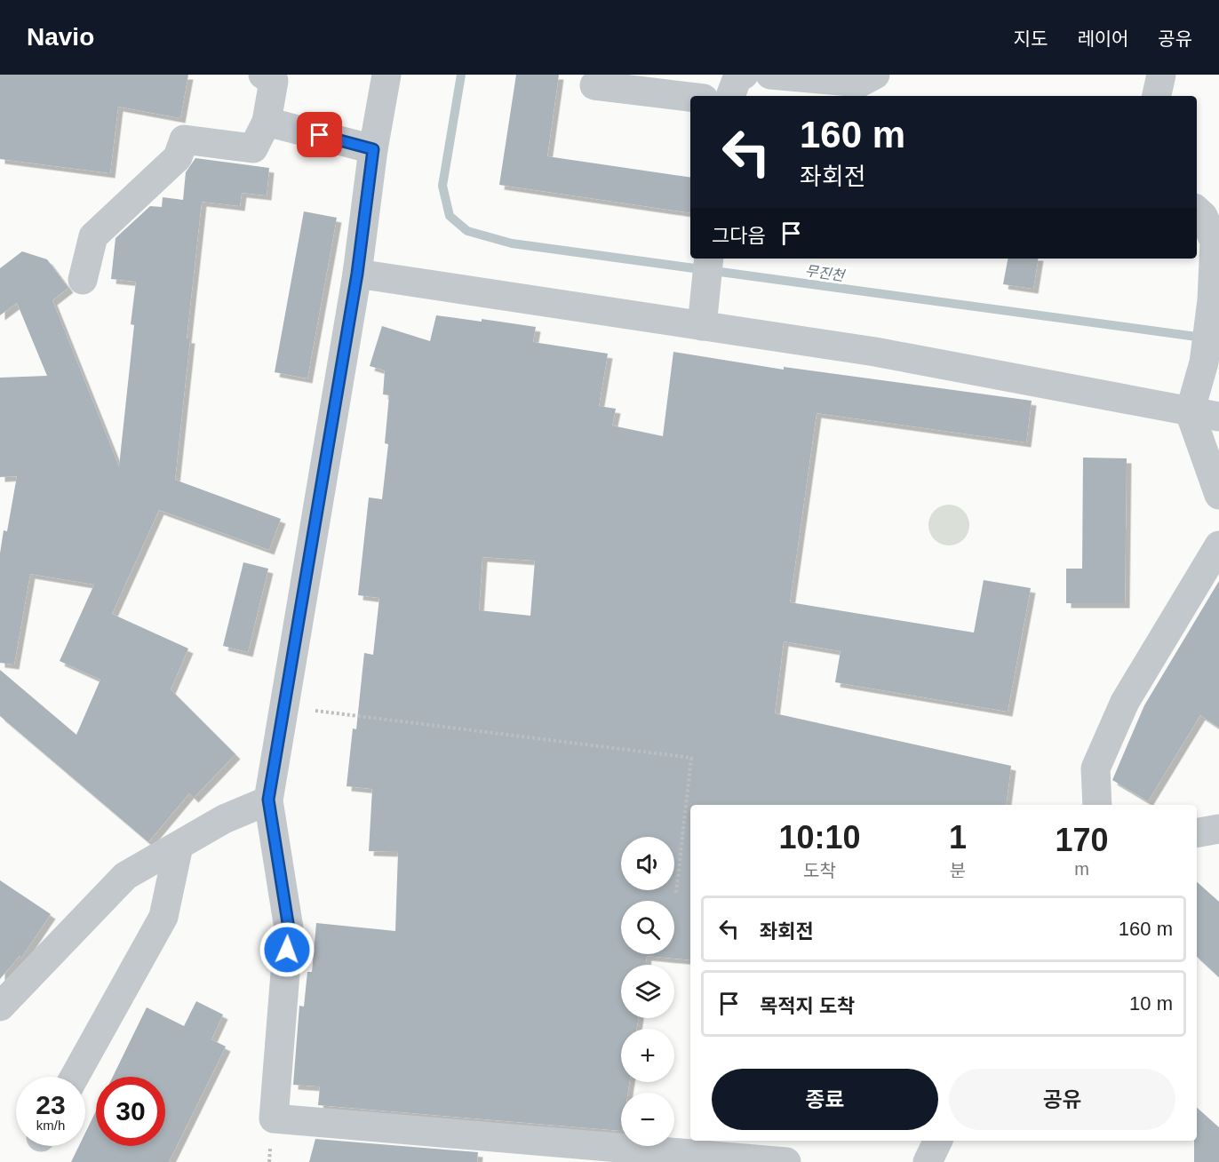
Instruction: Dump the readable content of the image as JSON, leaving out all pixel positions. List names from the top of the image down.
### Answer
{
  "water": ["무진천"],
  "page": {
    "header": "Navio",
    "nav": ["지도", "레이어", "공유"],
    "turn": ["160 m", "좌회전"],
    "then": "그다음",
    "eta": [
      "10:10",
      "도착",
      "1",
      "분",
      "170",
      "m"
    ],
    "map_buttons": ["+", "−"],
    "list": [
      {
        "name": "좌회전",
        "value": "160 m"
      },
      {
        "name": "목적지 도착",
        "value": "10 m"
      }
    ],
    "buttons": ["종료", "공유"],
    "speed": "23 km/h",
    "limit": "30"
  }
}
